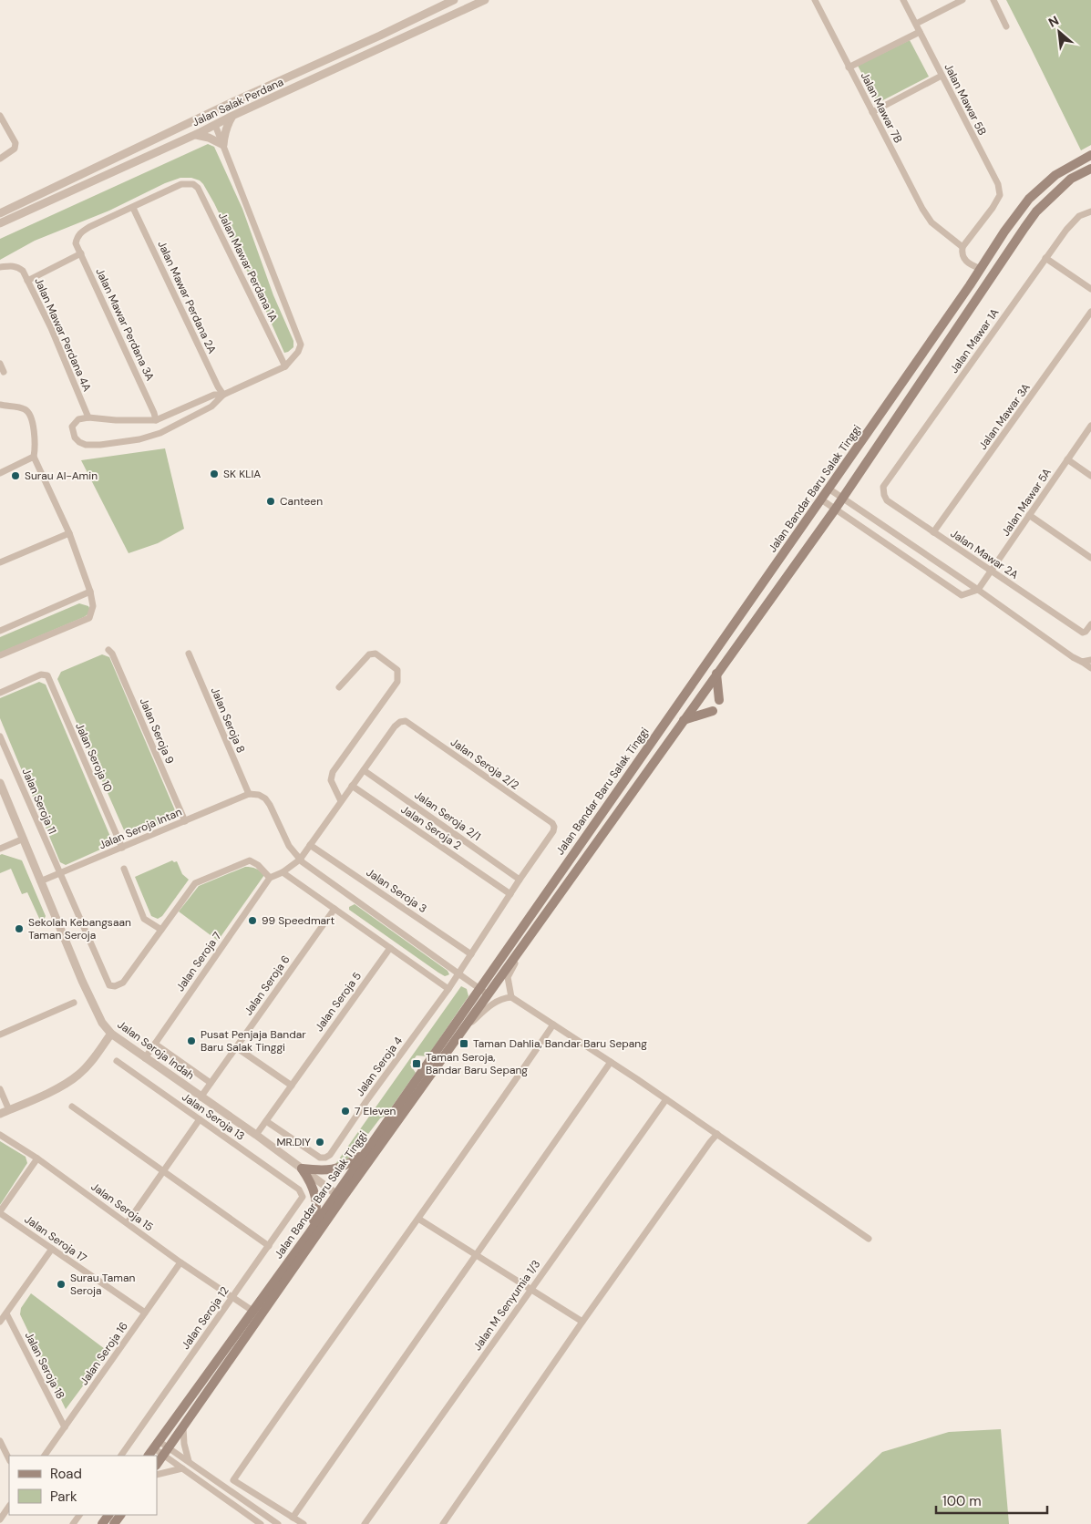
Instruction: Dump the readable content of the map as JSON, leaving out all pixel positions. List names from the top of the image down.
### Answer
{
  "streets": {
    "main road": ["Jalan Bandar Baru Salak Tinggi"],
    "street": [
      "Jalan Mawar 5B",
      "Jalan Salak Perdana",
      "Jalan Mawar 7B",
      "Jalan Mawar Perdana 1A",
      "Jalan Mawar Perdana 2A",
      "Jalan Mawar Perdana 3A",
      "Jalan Mawar Perdana 4A",
      "Jalan Mawar 1A",
      "Jalan Mawar 3A",
      "Jalan Mawar 5A",
      "Jalan Mawar 2A",
      "Jalan Seroja 8",
      "Jalan Seroja 9",
      "Jalan Seroja 10",
      "Jalan Seroja 2/2",
      "Jalan Seroja 11",
      "Jalan Seroja 2/1",
      "Jalan Seroja 2",
      "Jalan Seroja Intan",
      "Jalan Seroja 3",
      "Jalan Seroja 7",
      "Jalan Seroja 6",
      "Jalan Seroja 5",
      "Jalan Seroja Indah",
      "Jalan Seroja 4",
      "Jalan Seroja 13",
      "Jalan Seroja 15",
      "Jalan Seroja 17",
      "Jalan M Senyumia 1/3",
      "Jalan Seroja 12",
      "Jalan Seroja 16",
      "Jalan Seroja 18"
    ]
  },
  "crossings": [
    ["Jalan Mawar 5B", "Jalan Mawar 7B"],
    ["Jalan Mawar Perdana 1A", "Jalan Mawar Perdana 2A"],
    ["Jalan Mawar Perdana 1A", "Jalan Mawar Perdana 3A"],
    ["Jalan Mawar Perdana 2A", "Jalan Mawar Perdana 3A"],
    ["Jalan Mawar 1A", "Jalan Mawar 2A"],
    ["Jalan Mawar 3A", "Jalan Mawar 2A"],
    ["Jalan Bandar Baru Salak Tinggi", "Jalan Seroja Indah"],
    ["Jalan Bandar Baru Salak Tinggi", "Jalan Seroja 15"],
    ["Jalan Mawar 5A", "Jalan Mawar 2A"],
    ["Jalan Seroja 8", "Jalan Seroja Intan"],
    ["Jalan Seroja 9", "Jalan Seroja Intan"],
    ["Jalan Seroja 10", "Jalan Seroja Intan"],
    ["Jalan Seroja 2/2", "Jalan Seroja 2/1"],
    ["Jalan Seroja 2/2", "Jalan Seroja 4"],
    ["Jalan Seroja 11", "Jalan Seroja Intan"],
    ["Jalan Seroja 2/1", "Jalan Seroja 4"],
    ["Jalan Seroja 2", "Jalan Seroja 4"],
    ["Jalan Seroja Intan", "Jalan Seroja Indah"],
    ["Jalan Seroja 3", "Jalan Seroja 4"],
    ["Jalan Seroja 7", "Jalan Seroja Indah"],
    ["Jalan Seroja 6", "Jalan Seroja Indah"],
    ["Jalan Seroja 5", "Jalan Seroja Indah"],
    ["Jalan Seroja 5", "Jalan Seroja 4"],
    ["Jalan Seroja 13", "Jalan Seroja 12"],
    ["Jalan Seroja 15", "Jalan Seroja 12"],
    ["Jalan Seroja 15", "Jalan Seroja 16"],
    ["Jalan Seroja 17", "Jalan Seroja 16"],
    ["Jalan Seroja 16", "Jalan Seroja 18"]
  ],
  "places": {
    "other": [
      "SK KLIA",
      "Surau Al-Amin",
      "Canteen",
      "99 Speedmart",
      "Sekolah Kebangsaan Taman Seroja",
      "Pusat Penjaja Bandar Baru Salak Tinggi",
      "7 Eleven",
      "MR.DIY",
      "Surau Taman Seroja"
    ],
    "transit": ["Taman Dahlia, Bandar Baru Sepang", "Taman Seroja, Bandar Baru Sepang"]
  },
  "legend": ["Road", "Park"],
  "scale_bar": "100 m",
  "north": "top left"
}
